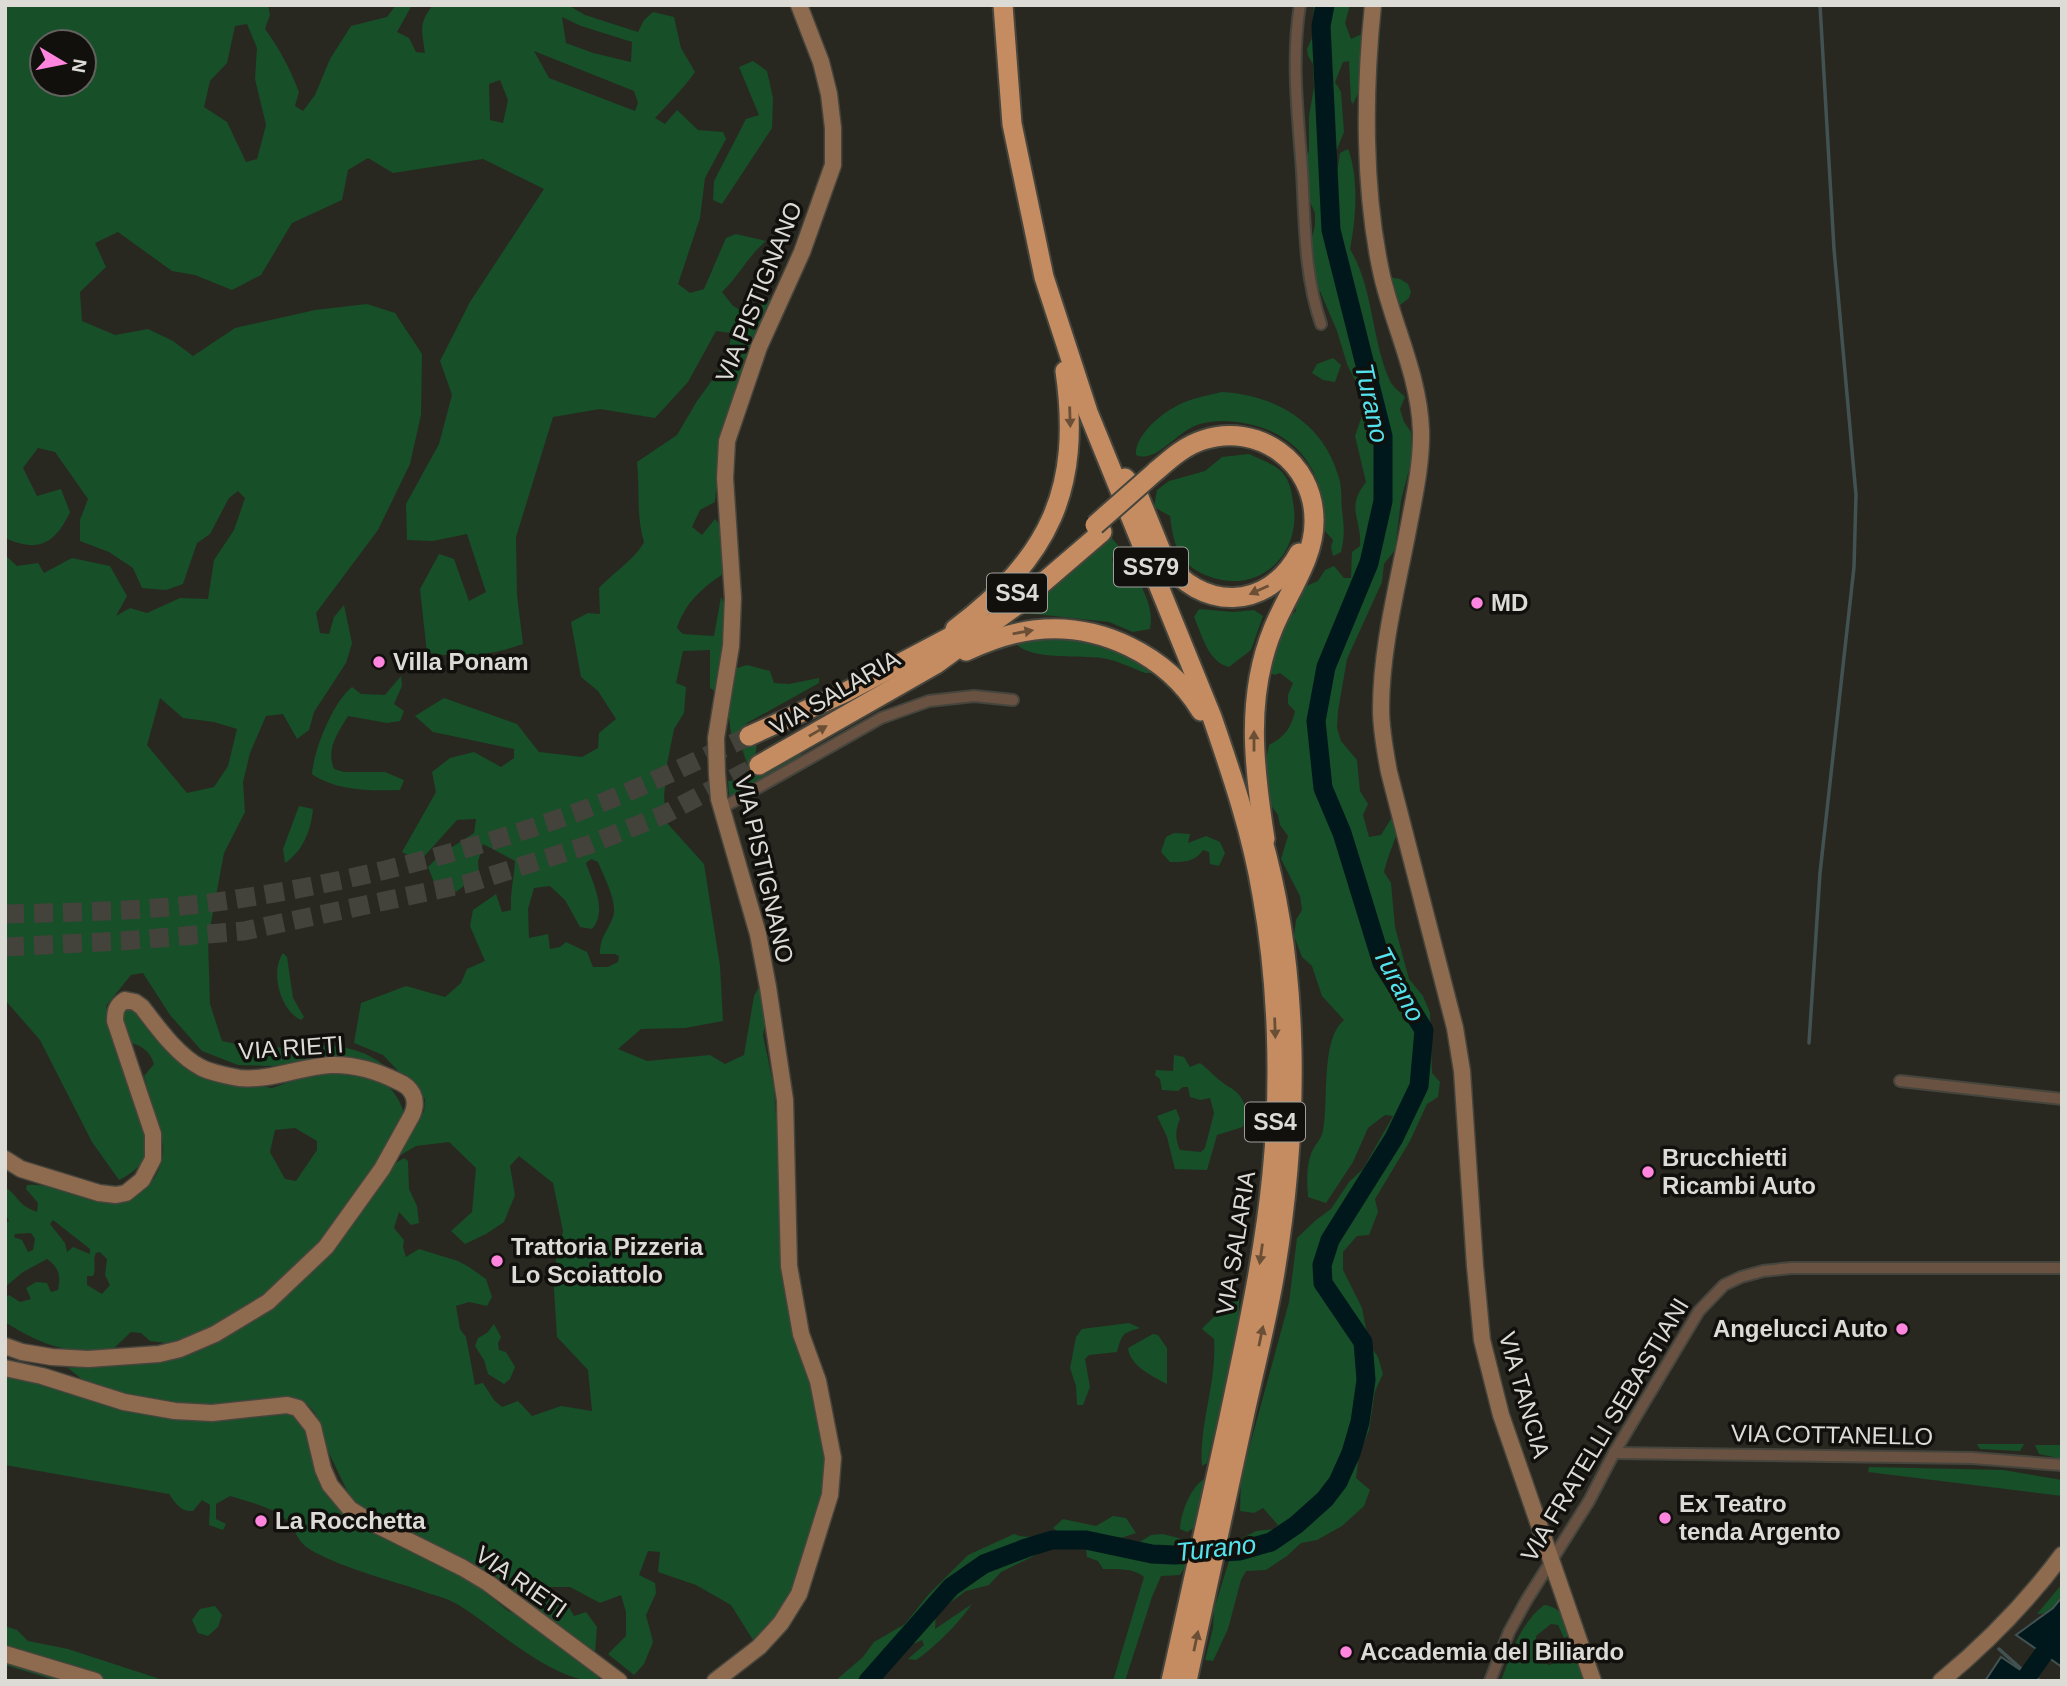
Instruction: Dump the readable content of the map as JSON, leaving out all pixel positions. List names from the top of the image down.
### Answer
{
  "streets": {
    "highway": ["SS79", "SS4", "VIA SALARIA"],
    "street": [
      "VIA PISTIGNANO",
      "VIA RIETI",
      "VIA TANCIA",
      "VIA FRATELLI SEBASTIANI",
      "VIA COTTANELLO"
    ]
  },
  "crossings": [
    ["SS79", "SS4"],
    ["SS79", "VIA SALARIA"],
    ["SS4", "VIA SALARIA"],
    ["VIA TANCIA", "VIA FRATELLI SEBASTIANI"],
    ["VIA FRATELLI SEBASTIANI", "VIA COTTANELLO"]
  ],
  "water": ["Turano"],
  "places": [
    "MD",
    "Villa Ponam",
    "Brucchietti Ricambi Auto",
    "Trattoria Pizzeria Lo Scoiattolo",
    "Angelucci Auto",
    "Ex Teatro tenda Argento",
    "La Rocchetta",
    "Accademia del Biliardo"
  ],
  "north": "right"
}
